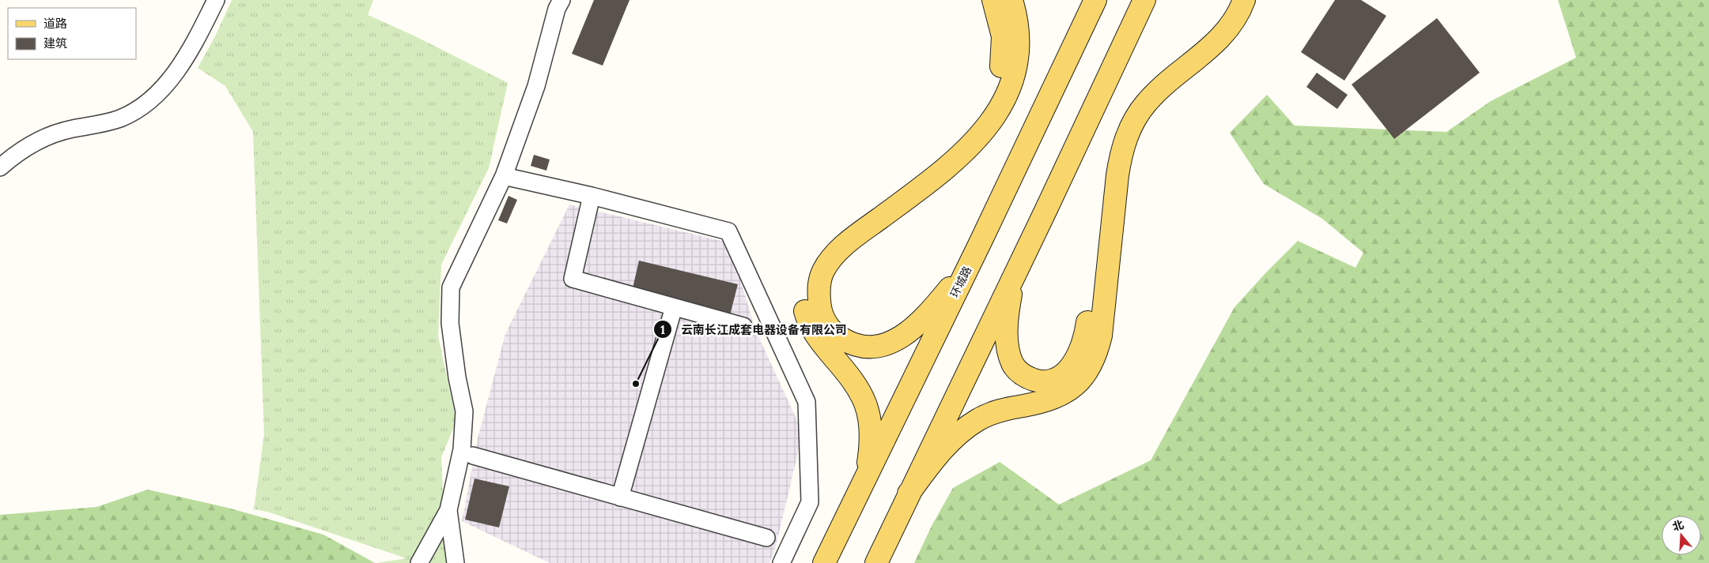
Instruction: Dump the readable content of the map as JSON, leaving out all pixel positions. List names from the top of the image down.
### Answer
{
  "streets": {
    "main road": ["环城路"]
  },
  "places": ["云南长江成套电器设备有限公司"],
  "legend": ["道路", "建筑"],
  "north": "top"
}
